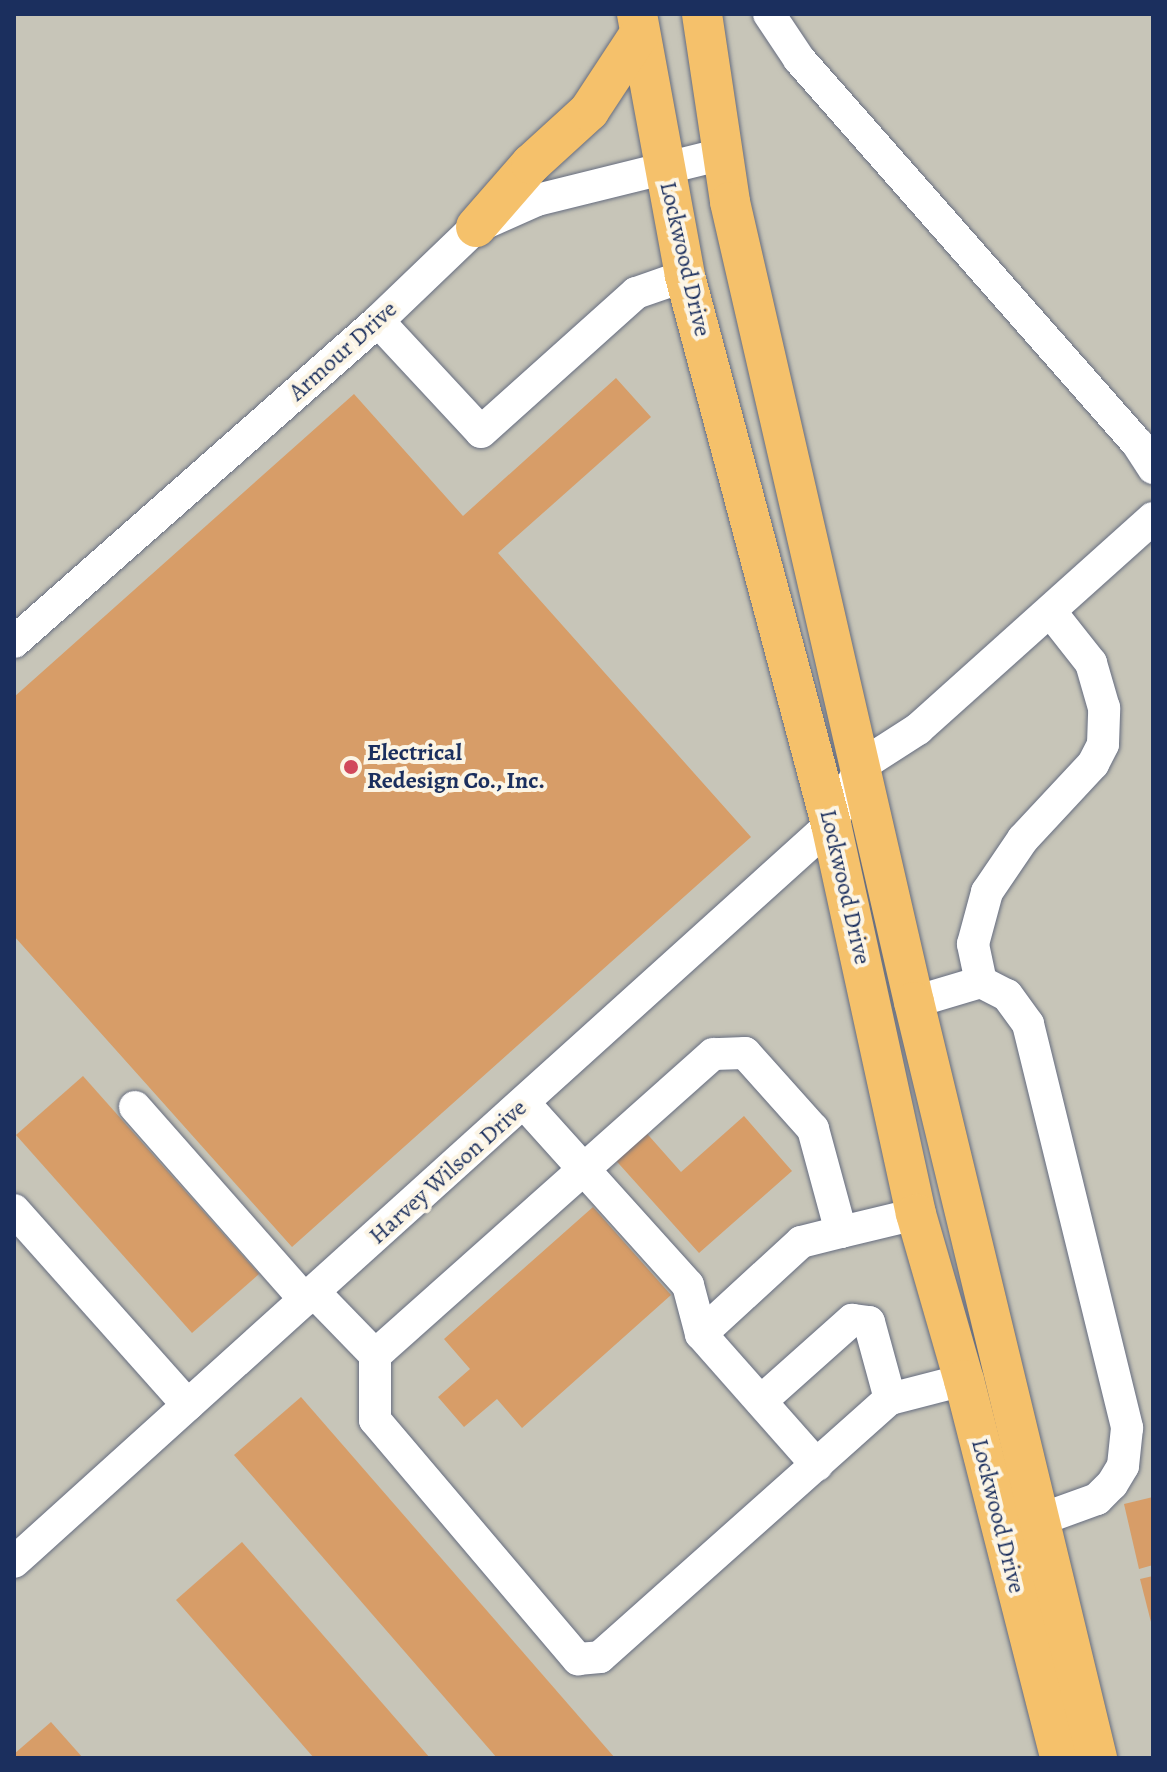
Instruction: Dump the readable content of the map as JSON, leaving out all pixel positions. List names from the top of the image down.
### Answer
{
  "streets": {
    "main road": ["Lockwood Drive"],
    "street": ["Armour Drive", "Harvey Wilson Drive"]
  },
  "crossings": [
    ["Lockwood Drive", "Armour Drive"],
    ["Lockwood Drive", "Harvey Wilson Drive"]
  ],
  "places": ["Electrical Redesign Co., Inc."]
}
